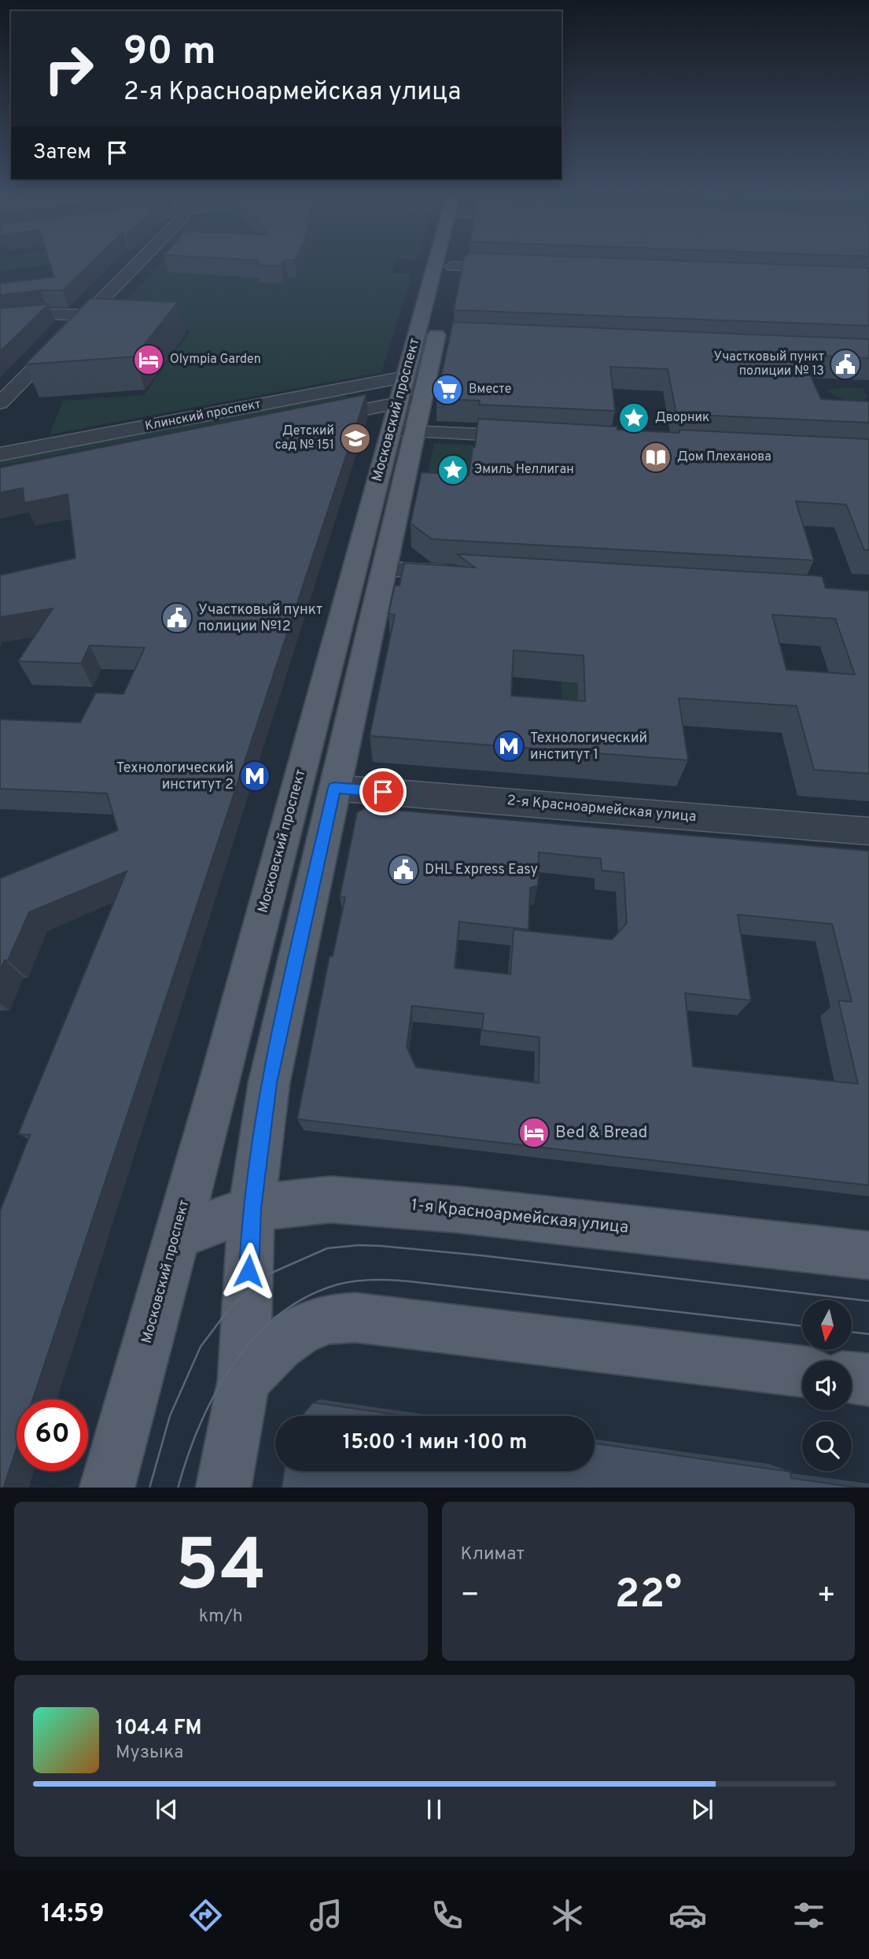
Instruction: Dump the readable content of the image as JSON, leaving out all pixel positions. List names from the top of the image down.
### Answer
{
  "streets": {
    "main road": ["Московский проспект", "1-я Красноармейская улица"],
    "street": ["Клинский проспект", "2-я Красноармейская улица"]
  },
  "crossings": [
    ["Московский проспект", "Клинский проспект"],
    ["Московский проспект", "2-я Красноармейская улица"],
    ["Московский проспект", "1-я Красноармейская улица"]
  ],
  "places": {
    "hotel": ["Olympiа Garden", "Bed & Bread"],
    "public building": ["Участковый пункт полиции № 13", "Участковый пункт полиции №12", "DHL Express Easy"],
    "supermarket": ["Вместе"],
    "place": ["Дворник", "Эмиль Неллиган"],
    "school or university": ["Детский сад № 151"],
    "library": ["Дом Плеханова"],
    "metro station": ["Технологический институт 1", "Технологический институт 2"]
  },
  "north": "bottom",
  "page": {
    "turn": ["90 m", "2-я Красноармейская улица"],
    "then": "Затем",
    "limit": "60",
    "trip": "15:00 · 1 мин · 100 m",
    "tile": [
      ["54", "km/h"],
      "Климат"
    ],
    "heat": ["−", "22°", "+"],
    "song": ["104.4 FM", "Музыка"],
    "tabs": "14:59"
  }
}
